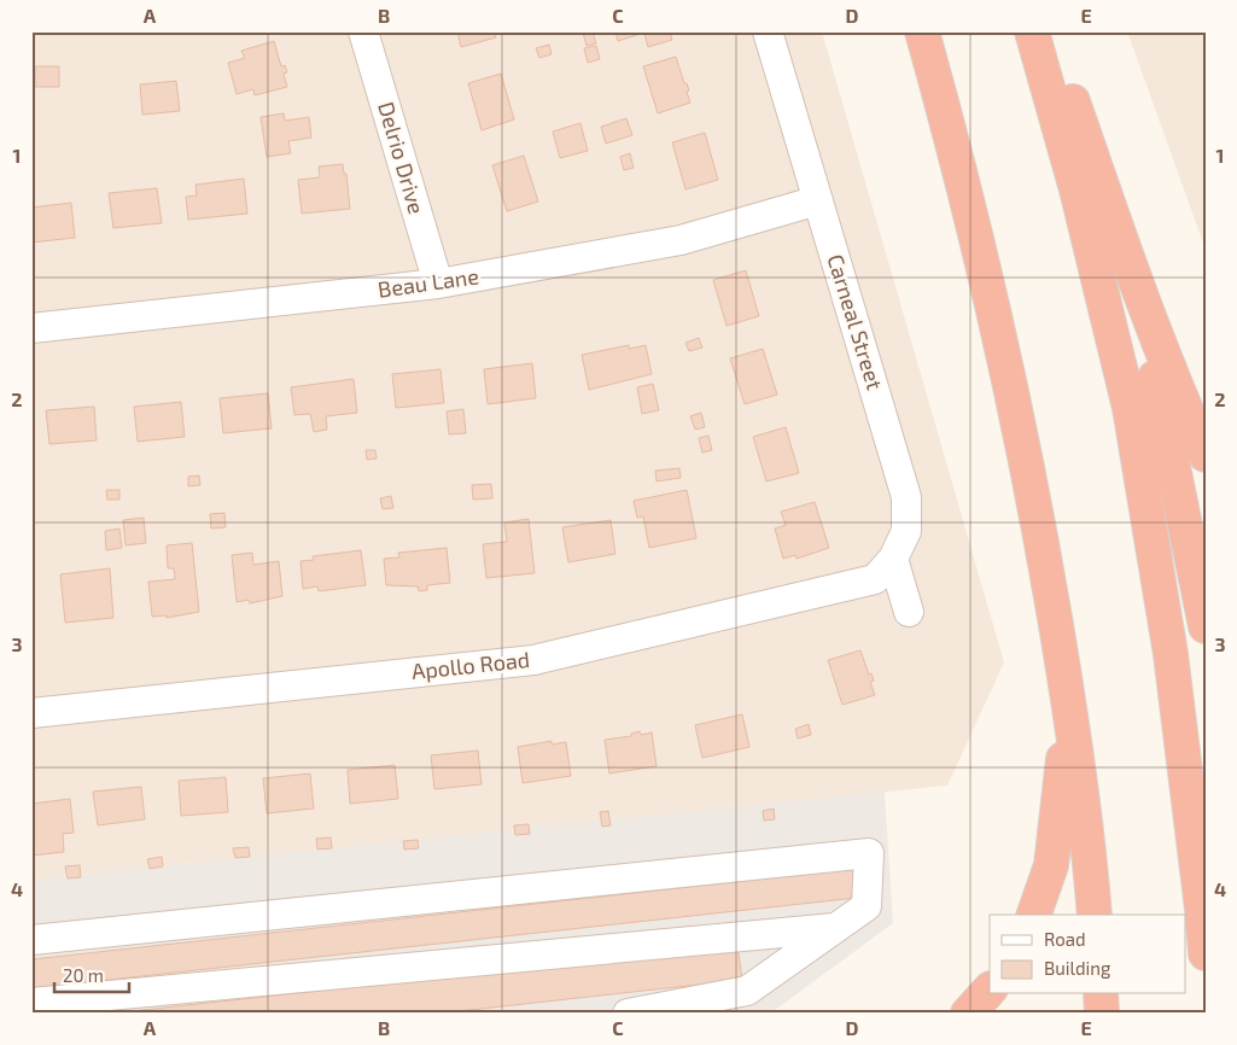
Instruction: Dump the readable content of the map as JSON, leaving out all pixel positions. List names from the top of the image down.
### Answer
{
  "streets": {
    "street": [
      "Delrio Drive",
      "Beau Lane",
      "Carneal Street",
      "Apollo Road"
    ]
  },
  "crossings": [
    ["Delrio Drive", "Beau Lane"],
    ["Beau Lane", "Carneal Street"],
    ["Carneal Street", "Apollo Road"]
  ],
  "legend": ["Road", "Building"],
  "scale_bar": "20 m",
  "grid": {
    "columns": [
      "A",
      "B",
      "C",
      "D",
      "E"
    ],
    "rows": [
      "1",
      "2",
      "3",
      "4"
    ]
  }
}
